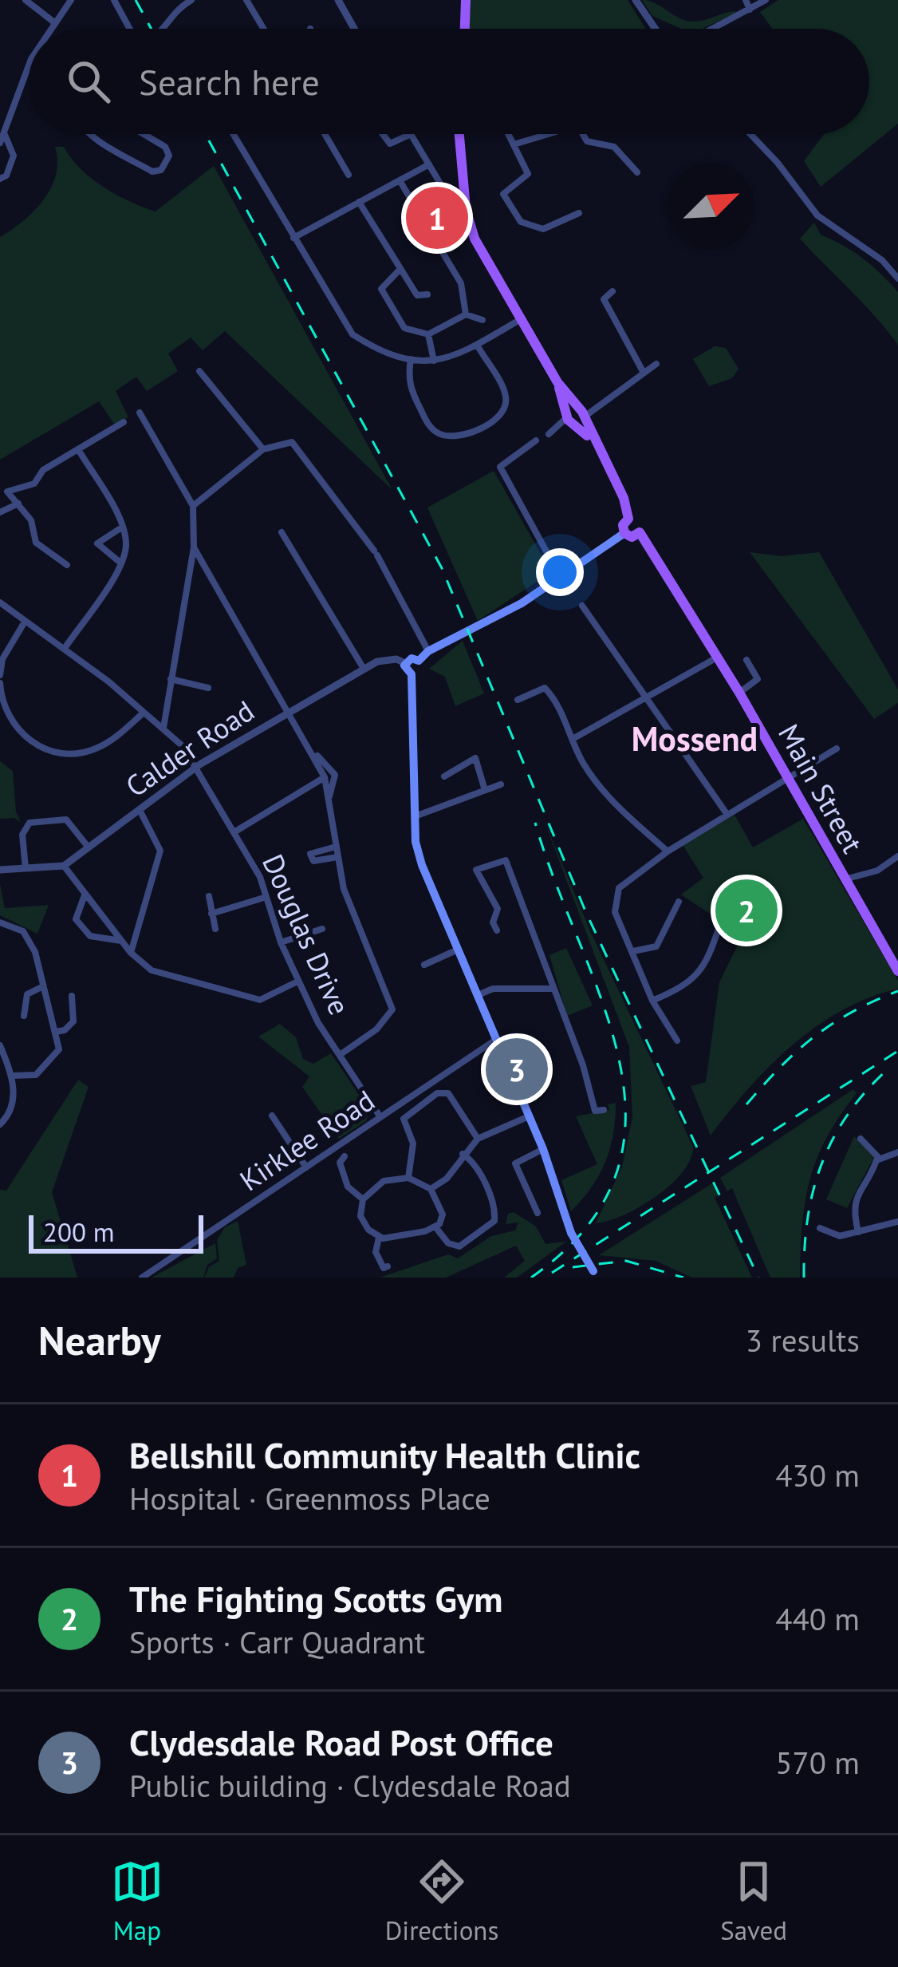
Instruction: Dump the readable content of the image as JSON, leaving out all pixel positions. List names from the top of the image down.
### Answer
{
  "streets": {
    "main road": ["Main Street"],
    "street": ["Calder Road", "Douglas Drive", "Kirklee Road"]
  },
  "crossings": [
    ["Calder Road", "Douglas Drive"],
    ["Douglas Drive", "Kirklee Road"]
  ],
  "districts": ["Mossend"],
  "scale_bar": "200 m",
  "north": "top right",
  "page": {
    "search": "Search here",
    "pins": ["1", "2", "3"],
    "scale": "200 m",
    "heading": ["Nearby", "3 results"],
    "list": [
      {
        "mark": "1",
        "name": "Bellshill Community Health Clinic",
        "note": "Hospital · Greenmoss Place",
        "value": "430 m"
      },
      {
        "mark": "2",
        "name": "The Fighting Scotts Gym",
        "note": "Sports · Carr Quadrant",
        "value": "440 m"
      },
      {
        "mark": "3",
        "name": "Clydesdale Road Post Office",
        "note": "Public building · Clydesdale Road",
        "value": "570 m"
      }
    ],
    "nav": ["Map", "Directions", "Saved"]
  }
}
